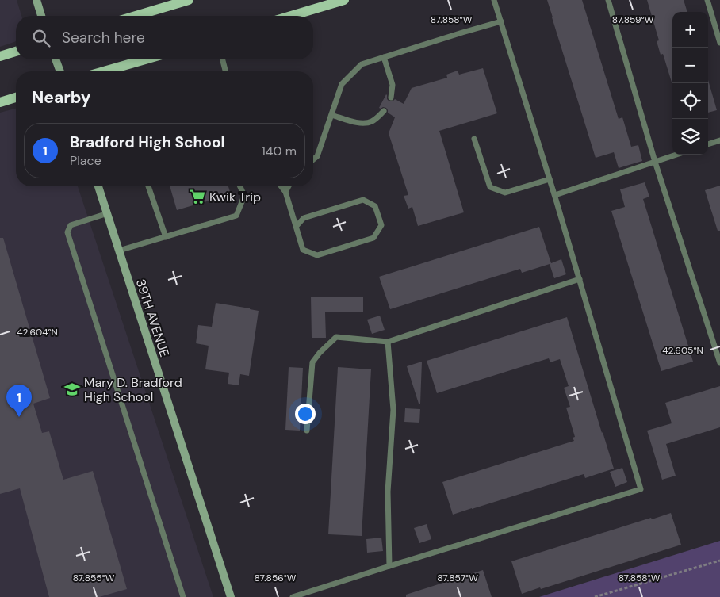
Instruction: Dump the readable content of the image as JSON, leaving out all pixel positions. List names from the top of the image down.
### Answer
{
  "streets": {
    "street": ["39TH AVENUE"]
  },
  "places": {
    "supermarket": ["Kwik Trip"],
    "school or university": ["Mary D. Bradford High School"]
  },
  "page": {
    "map_buttons": ["+", "−"],
    "search": "Search here",
    "heading": "Nearby",
    "list": [
      {
        "mark": "1",
        "name": "Bradford High School",
        "note": "Place",
        "value": "140 m"
      }
    ],
    "pins": "1"
  },
  "coordinates": [
    "87.858°W",
    "87.859°W",
    "42.604°N",
    "42.605°N",
    "87.856°W",
    "87.857°W",
    "87.855°W"
  ]
}
